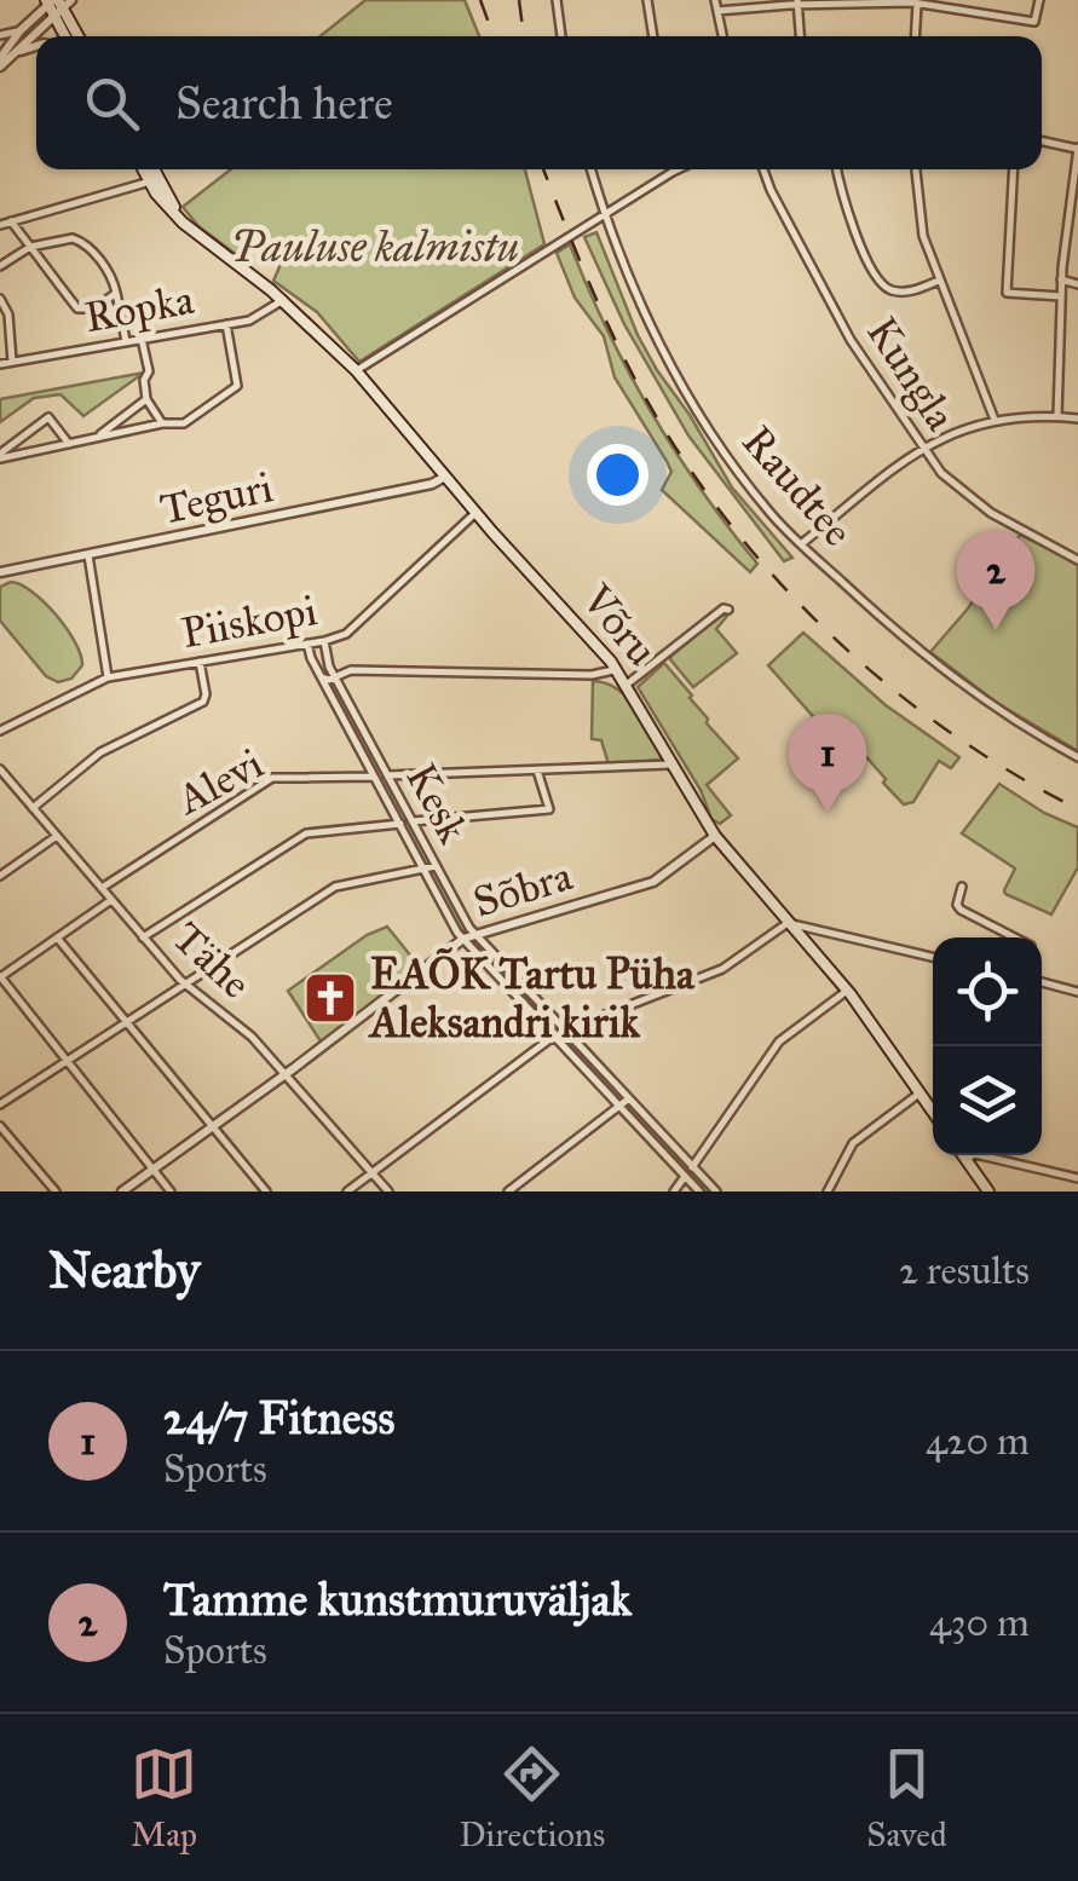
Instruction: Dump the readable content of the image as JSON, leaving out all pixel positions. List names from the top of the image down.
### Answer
{
  "streets": {
    "main road": ["Võru"],
    "street": [
      "Ropka",
      "Kungla",
      "Raudtee",
      "Teguri",
      "Piiskopi",
      "Alevi",
      "Kesk",
      "Sõbra",
      "Tähe"
    ]
  },
  "crossings": [
    ["Ropka", "Võru"],
    ["Teguri", "Võru"],
    ["Piiskopi", "Võru"],
    ["Piiskopi", "Kesk"],
    ["Võru", "Alevi"],
    ["Võru", "Sõbra"],
    ["Alevi", "Kesk"],
    ["Alevi", "Tähe"],
    ["Kesk", "Sõbra"],
    ["Sõbra", "Tähe"]
  ],
  "parks": ["Pauluse kalmistu"],
  "places": {
    "church": ["EAÕK Tartu Püha Aleksandri kirik"]
  },
  "page": {
    "search": "Search here",
    "pins": ["2", "1"],
    "heading": ["Nearby", "2 results"],
    "list": [
      {
        "mark": "1",
        "name": "24/7 Fitness",
        "note": "Sports",
        "value": "420 m"
      },
      {
        "mark": "2",
        "name": "Tamme kunstmuruväljak",
        "note": "Sports",
        "value": "430 m"
      }
    ],
    "nav": ["Map", "Directions", "Saved"]
  }
}
